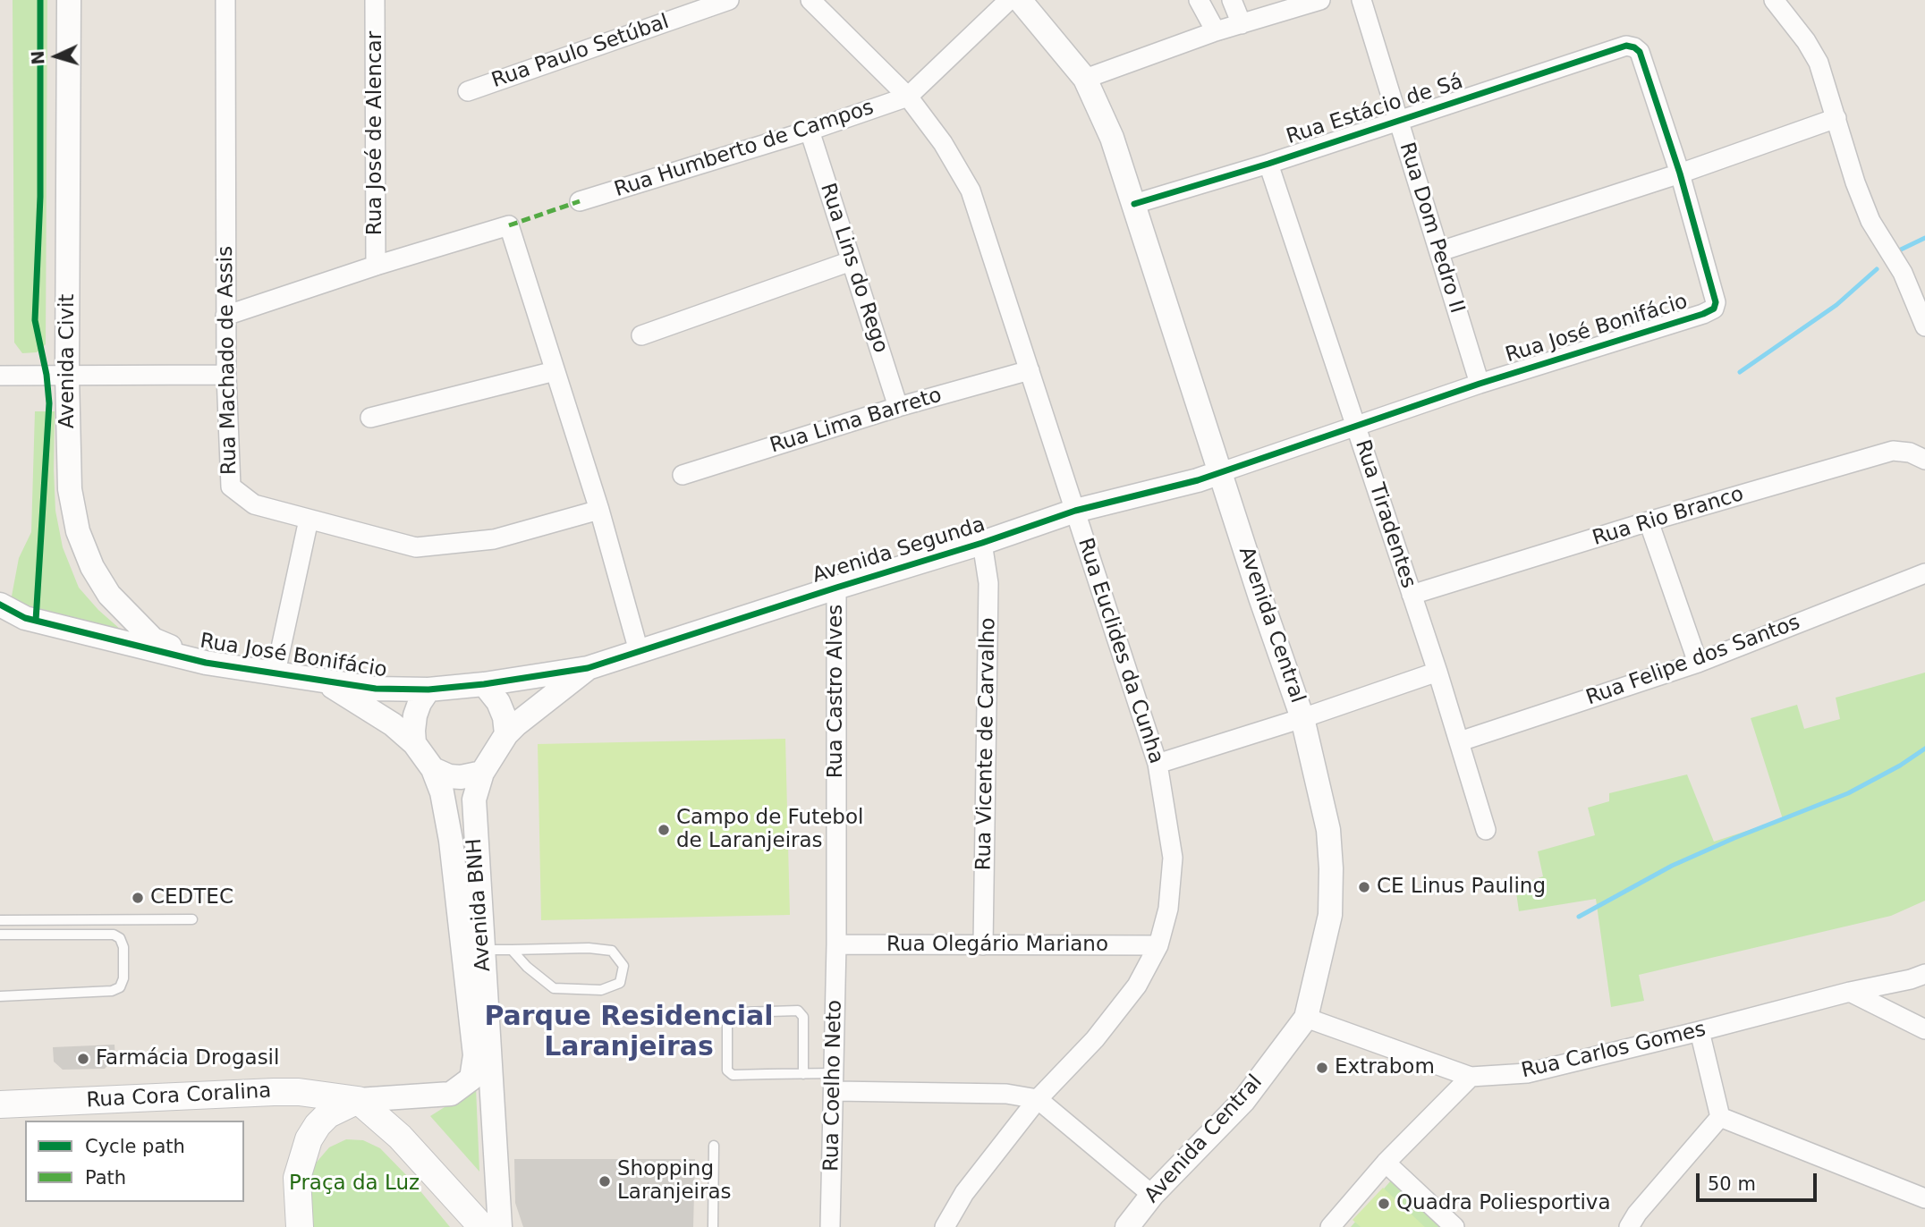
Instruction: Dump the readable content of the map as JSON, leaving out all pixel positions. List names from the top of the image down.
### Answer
{
  "streets": {
    "main road": ["Rua Cora Coralina"],
    "street": [
      "Rua Paulo Setúbal",
      "Rua Estácio de Sá",
      "Rua José de Alencar",
      "Rua Humberto de Campos",
      "Rua Dom Pedro II",
      "Rua Lins do Rego",
      "Rua José Bonifácio",
      "Rua Machado de Assis",
      "Avenida Civit",
      "Rua Lima Barreto",
      "Rua Tiradentes",
      "Rua Rio Branco",
      "Avenida Segunda",
      "Avenida Central",
      "Rua Euclides da Cunha",
      "Rua Felipe dos Santos",
      "Rua Castro Alves",
      "Rua Vicente de Carvalho",
      "Avenida BNH",
      "Rua Olegário Mariano",
      "Rua Carlos Gomes",
      "Rua Coelho Neto"
    ]
  },
  "crossings": [
    ["Rua Estácio de Sá", "Rua Dom Pedro II"],
    ["Rua Estácio de Sá", "Rua José Bonifácio"],
    ["Rua Estácio de Sá", "Rua Tiradentes"],
    ["Rua Estácio de Sá", "Avenida Central"],
    ["Rua Humberto de Campos", "Rua Lins do Rego"],
    ["Rua Humberto de Campos", "Rua Euclides da Cunha"],
    ["Rua Dom Pedro II", "Rua José Bonifácio"],
    ["Rua Lins do Rego", "Rua Lima Barreto"],
    ["Rua José Bonifácio", "Avenida Civit"],
    ["Rua José Bonifácio", "Rua Tiradentes"],
    ["Rua José Bonifácio", "Avenida Segunda"],
    ["Rua José Bonifácio", "Avenida Central"],
    ["Rua José Bonifácio", "Avenida BNH"],
    ["Rua Lima Barreto", "Rua Euclides da Cunha"],
    ["Rua Tiradentes", "Rua Rio Branco"],
    ["Rua Tiradentes", "Rua Felipe dos Santos"],
    ["Avenida Segunda", "Avenida Central"],
    ["Avenida Segunda", "Rua Euclides da Cunha"],
    ["Avenida Segunda", "Rua Castro Alves"],
    ["Avenida Segunda", "Rua Vicente de Carvalho"],
    ["Avenida Segunda", "Avenida BNH"],
    ["Avenida Central", "Rua Carlos Gomes"],
    ["Rua Euclides da Cunha", "Rua Olegário Mariano"],
    ["Rua Castro Alves", "Rua Olegário Mariano"],
    ["Rua Castro Alves", "Rua Coelho Neto"],
    ["Rua Vicente de Carvalho", "Rua Olegário Mariano"],
    ["Avenida BNH", "Rua Cora Coralina"],
    ["Rua Olegário Mariano", "Rua Coelho Neto"]
  ],
  "districts": ["Parque Residencial Laranjeiras"],
  "parks": ["Praça da Luz"],
  "places": [
    "Campo de Futebol de Laranjeiras",
    "CE Linus Pauling",
    "CEDTEC",
    "Farmácia Drogasil",
    "Extrabom",
    "Shopping Laranjeiras",
    "Quadra Poliesportiva"
  ],
  "legend": ["Cycle path", "Path"],
  "scale_bar": "50 m",
  "north": "left"
}
